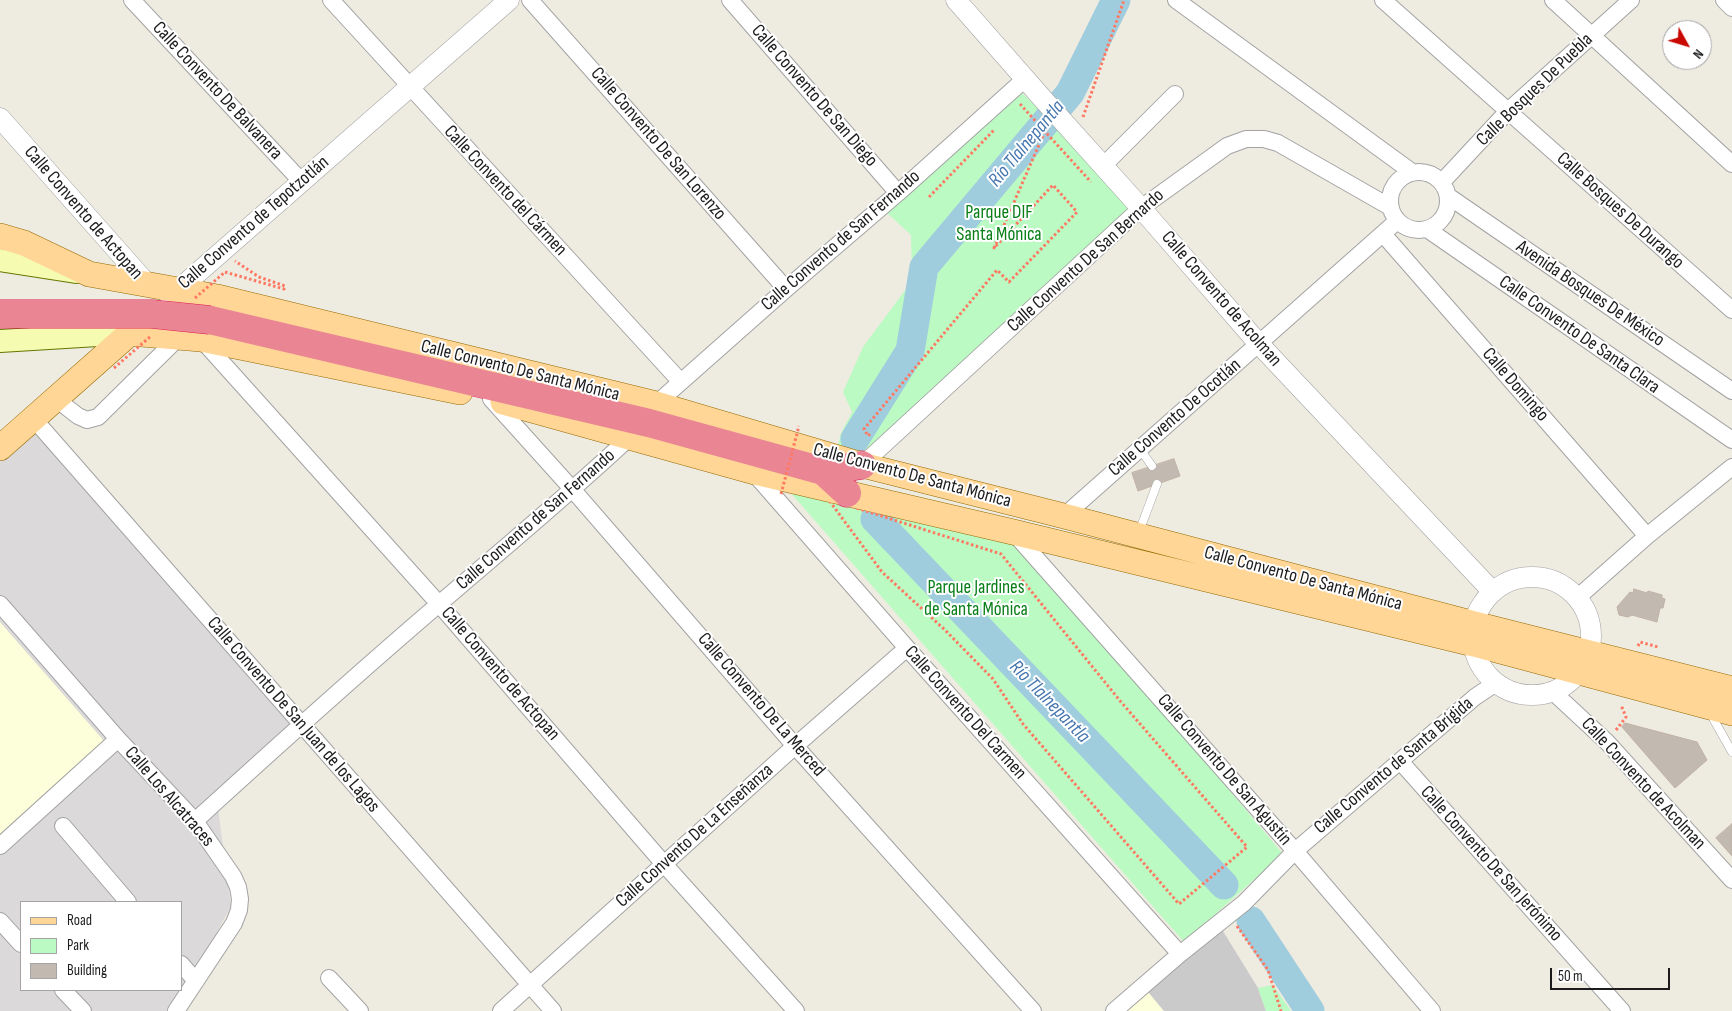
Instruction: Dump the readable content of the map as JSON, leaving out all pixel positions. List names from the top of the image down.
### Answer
{
  "streets": {
    "main road": ["Calle Convento de Tepotzotlán", "Calle Convento De Santa Mónica"],
    "street": [
      "Calle Bosques De Puebla",
      "Calle Convento De Balvanera",
      "Calle Convento De San Diego",
      "Calle Convento De San Lorenzo",
      "Calle Convento del Cármen",
      "Calle Bosques De Durango",
      "Calle Convento de Actopan",
      "Calle Convento de San Fernando",
      "Calle Convento De San Bernardo",
      "Avenida Bosques De México",
      "Calle Convento de Acolman",
      "Calle Convento De Santa Clara",
      "Calle Domingo",
      "Calle Convento De Ocotlán",
      "Calle Convento De La Merced",
      "Calle Convento Del Carmen",
      "Calle Convento De San Juan de los Lagos",
      "Calle Convento de Santa Brígida",
      "Calle Convento De San Agustín",
      "Calle Los Alcatraces",
      "Calle Convento De La Enseñanza",
      "Calle Convento De San Jerónimo"
    ]
  },
  "crossings": [
    ["Calle Bosques De Puebla", "Calle Bosques De Durango"],
    ["Calle Bosques De Puebla", "Calle Convento De San Bernardo"],
    ["Calle Bosques De Puebla", "Avenida Bosques De México"],
    ["Calle Bosques De Puebla", "Calle Convento De Santa Clara"],
    ["Calle Bosques De Puebla", "Calle Convento De Ocotlán"],
    ["Calle Convento De Balvanera", "Calle Convento de Tepotzotlán"],
    ["Calle Convento De San Diego", "Calle Convento de San Fernando"],
    ["Calle Convento De San Lorenzo", "Calle Convento de San Fernando"],
    ["Calle Convento del Cármen", "Calle Convento de Tepotzotlán"],
    ["Calle Convento del Cármen", "Calle Convento de San Fernando"],
    ["Calle Convento de Actopan", "Calle Convento de San Fernando"],
    ["Calle Convento de Actopan", "Calle Convento De Santa Mónica"],
    ["Calle Convento de Actopan", "Calle Convento De La Enseñanza"],
    ["Calle Convento de Tepotzotlán", "Calle Convento De Santa Mónica"],
    ["Calle Convento de Tepotzotlán", "Calle Convento De San Juan de los Lagos"],
    ["Calle Convento de San Fernando", "Calle Convento de Acolman"],
    ["Calle Convento de San Fernando", "Calle Convento De Santa Mónica"],
    ["Calle Convento de San Fernando", "Calle Convento De La Merced"],
    ["Calle Convento de San Fernando", "Calle Convento De San Juan de los Lagos"],
    ["Calle Convento de San Fernando", "Calle Los Alcatraces"],
    ["Calle Convento De San Bernardo", "Avenida Bosques De México"],
    ["Calle Convento De San Bernardo", "Calle Convento de Acolman"],
    ["Calle Convento De San Bernardo", "Calle Convento De Santa Clara"],
    ["Calle Convento De San Bernardo", "Calle Convento De Santa Mónica"],
    ["Calle Convento De San Bernardo", "Calle Convento De Ocotlán"],
    ["Avenida Bosques De México", "Calle Convento De Santa Clara"],
    ["Avenida Bosques De México", "Calle Convento De Ocotlán"],
    ["Calle Convento de Acolman", "Calle Convento De Ocotlán"],
    ["Calle Convento De Santa Clara", "Calle Convento De Ocotlán"],
    ["Calle Convento De Santa Mónica", "Calle Convento De Ocotlán"],
    ["Calle Convento De Santa Mónica", "Calle Convento De La Merced"],
    ["Calle Convento De Santa Mónica", "Calle Convento Del Carmen"],
    ["Calle Convento De Santa Mónica", "Calle Convento De San Agustín"],
    ["Calle Domingo", "Calle Convento De Ocotlán"],
    ["Calle Convento De La Merced", "Calle Convento De La Enseñanza"],
    ["Calle Convento Del Carmen", "Calle Convento de Santa Brígida"],
    ["Calle Convento Del Carmen", "Calle Convento De La Enseñanza"],
    ["Calle Convento De San Juan de los Lagos", "Calle Convento De La Enseñanza"],
    ["Calle Convento de Santa Brígida", "Calle Convento De San Agustín"],
    ["Calle Convento de Santa Brígida", "Calle Convento De San Jerónimo"]
  ],
  "water": ["Río Tlalnepantla"],
  "parks": ["Parque DIF Santa Mónica", "Parque Jardines de Santa Mónica"],
  "legend": ["Road", "Park", "Building"],
  "scale_bar": "50 m",
  "north": "bottom right"
}
